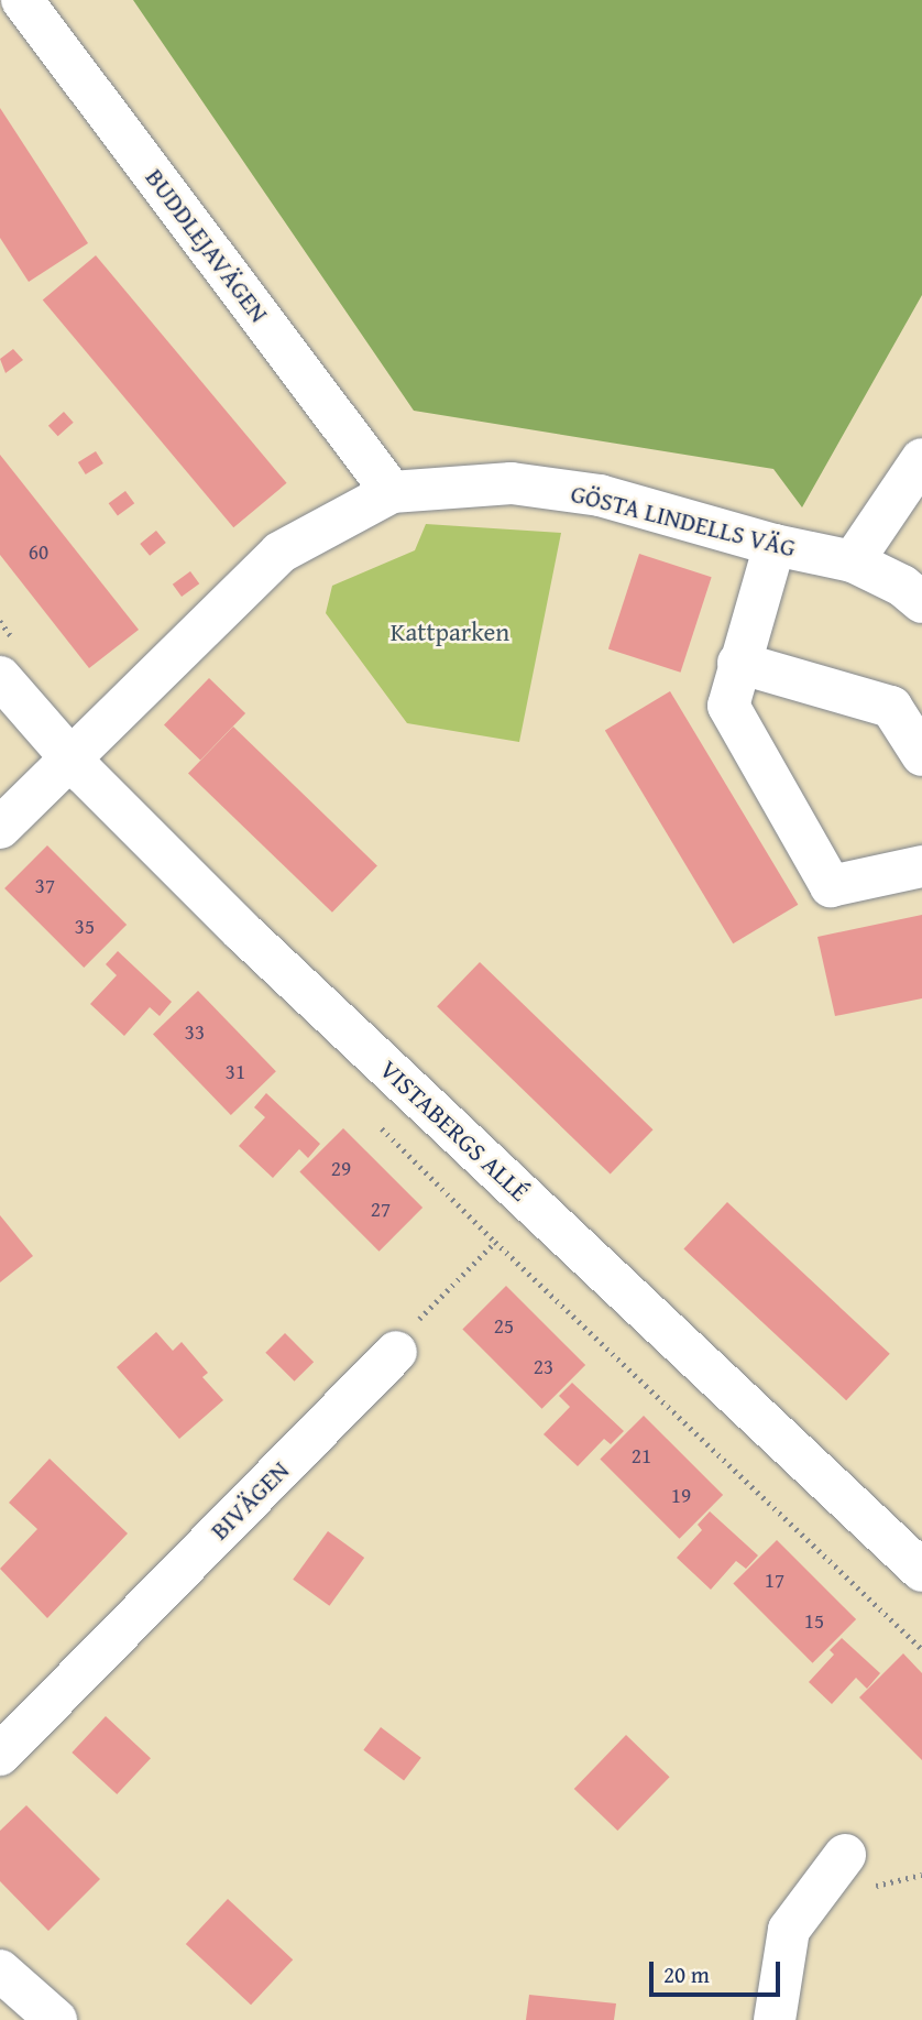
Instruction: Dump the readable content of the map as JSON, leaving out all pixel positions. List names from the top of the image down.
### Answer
{
  "streets": {
    "street": [
      "BUDDLEJAVÄGEN",
      "GÖSTA LINDELLS VÄG",
      "VISTABERGS ALLÉ",
      "BIVÄGEN"
    ]
  },
  "crossings": [
    ["BUDDLEJAVÄGEN", "GÖSTA LINDELLS VÄG"],
    ["GÖSTA LINDELLS VÄG", "VISTABERGS ALLÉ"]
  ],
  "parks": ["Kattparken"],
  "house_numbers": [
    "60",
    "37",
    "35",
    "33",
    "31",
    "29",
    "27",
    "25",
    "23",
    "21",
    "19",
    "17",
    "15"
  ],
  "scale_bar": "20 m"
}
